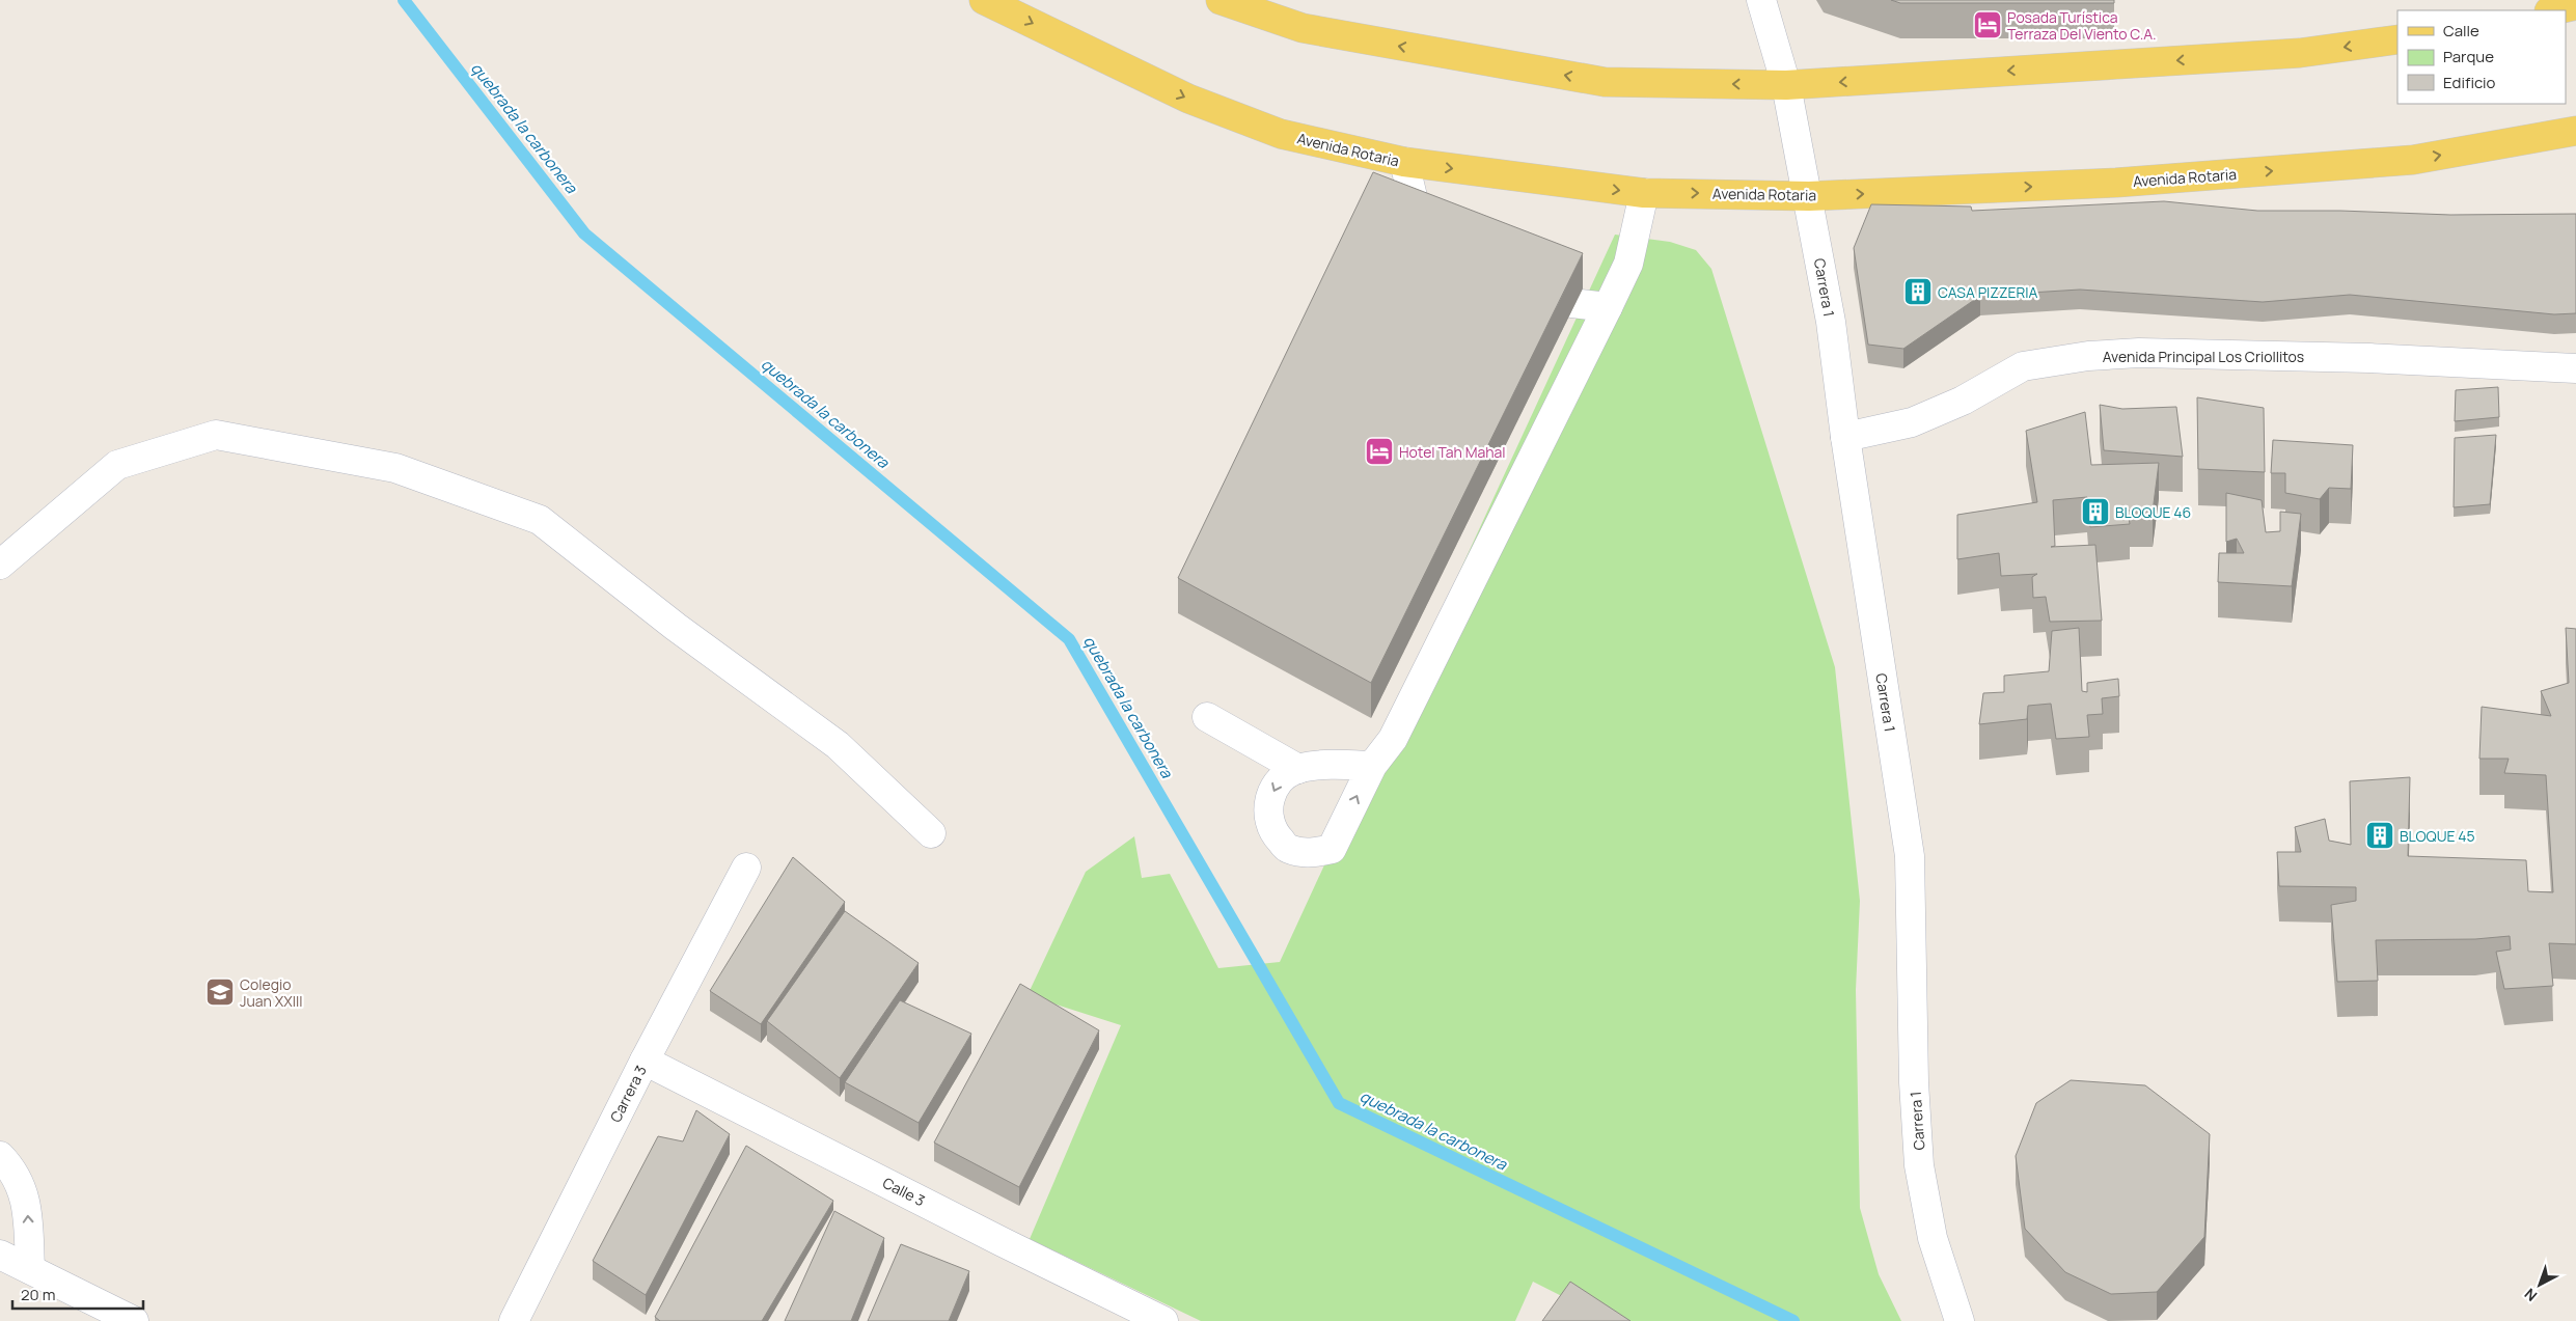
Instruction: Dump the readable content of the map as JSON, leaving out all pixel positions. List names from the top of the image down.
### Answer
{
  "streets": {
    "main road": ["Avenida Rotaria"],
    "street": [
      "Carrera 1",
      "Avenida Principal Los Criollitos",
      "Carrera 3",
      "Calle 3"
    ]
  },
  "crossings": [
    ["Avenida Rotaria", "Carrera 1"],
    ["Carrera 1", "Avenida Principal Los Criollitos"],
    ["Carrera 3", "Calle 3"]
  ],
  "water": ["quebrada la carbonera"],
  "places": {
    "hotel": ["Posada Turística Terraza Del Viento C.A.", "Hotel Tah Mahal"],
    "building": ["CASA PIZZERIA", "BLOQUE 46", "BLOQUE 45"],
    "school or university": ["Colegio Juan XXIII"]
  },
  "legend": ["Calle", "Parque", "Edificio"],
  "scale_bar": "20 m",
  "north": "bottom left"
}
